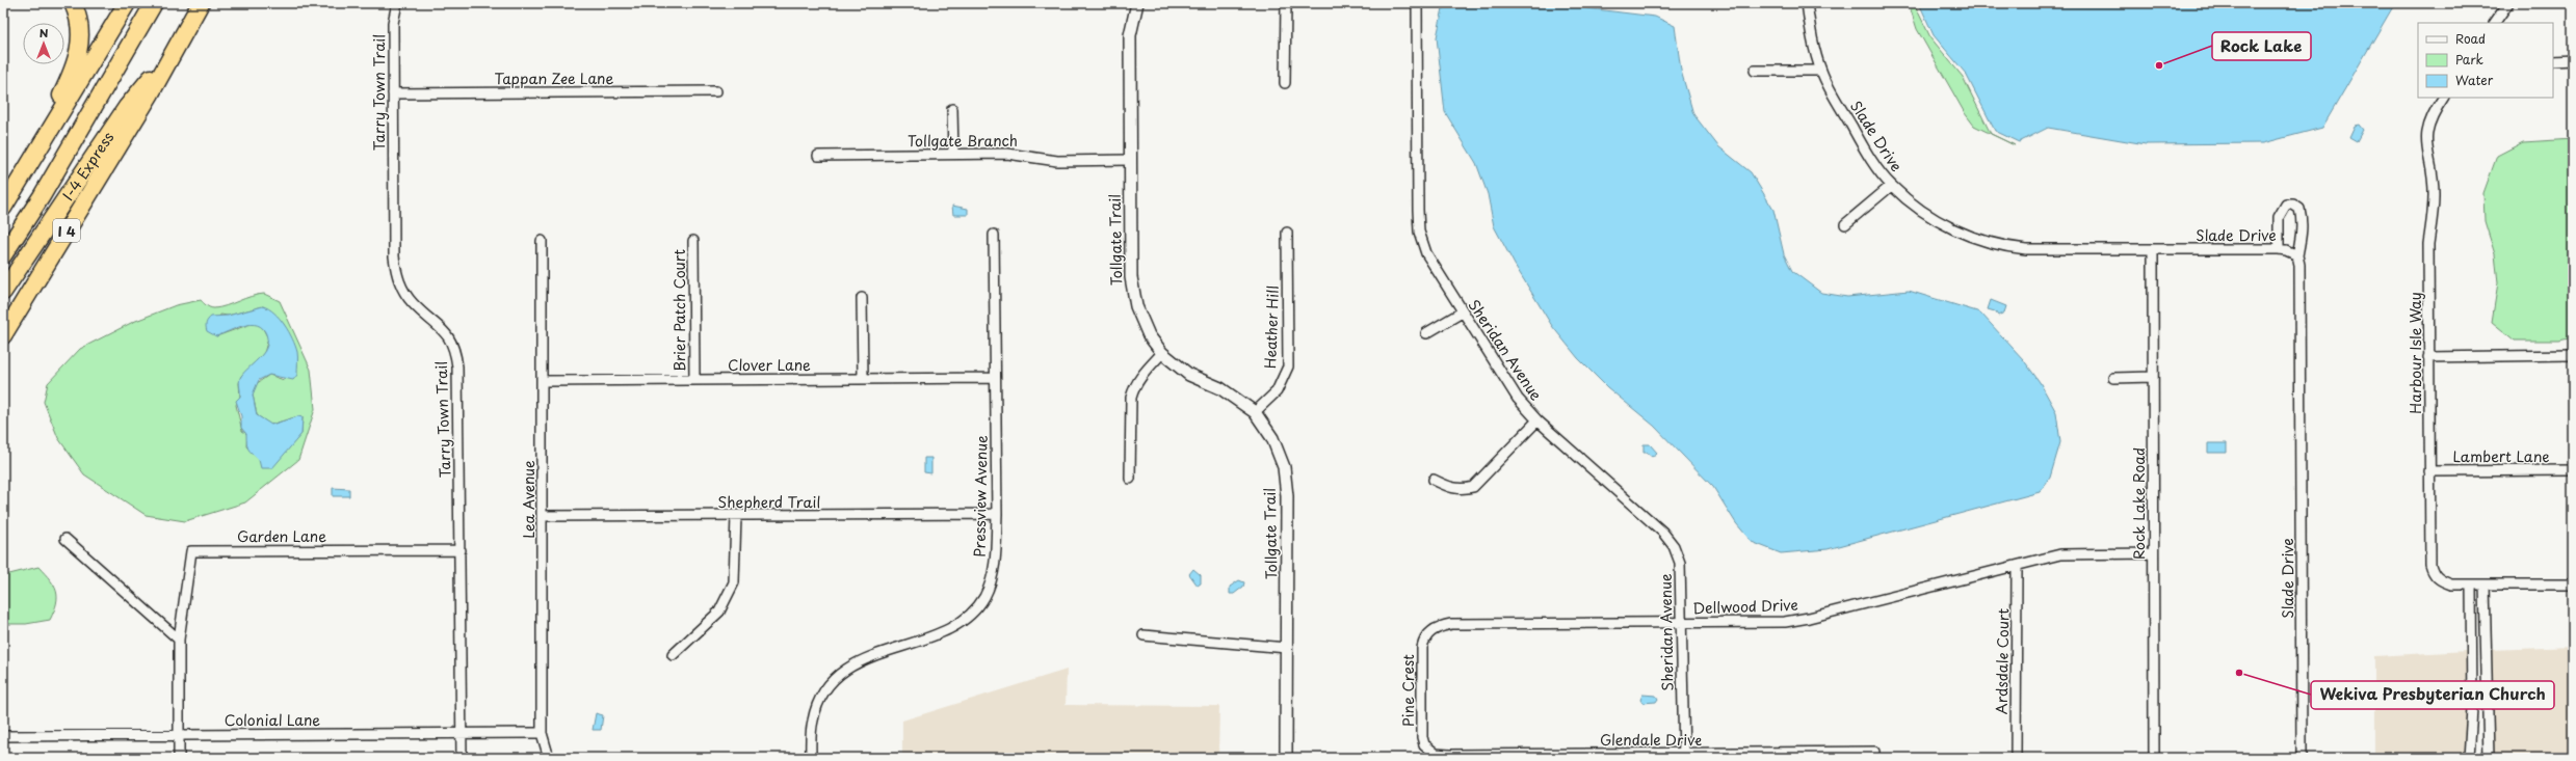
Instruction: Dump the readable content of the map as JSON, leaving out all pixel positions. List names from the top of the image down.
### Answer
{
  "streets": {
    "highway": ["I-4 Express", "I 4"],
    "street": [
      "Tappan Zee Lane",
      "Tarry Town Trail",
      "Slade Drive",
      "Tollgate Branch",
      "Tollgate Trail",
      "Brier Patch Court",
      "Heather Hill",
      "Sheridan Avenue",
      "Harbour Isle Way",
      "Clover Lane",
      "Lambert Lane",
      "Pressview Avenue",
      "Lea Avenue",
      "Shepherd Trail",
      "Rock Lake Road",
      "Garden Lane",
      "Dellwood Drive",
      "Ardsdale Court",
      "Pine Crest",
      "Colonial Lane",
      "Glendale Drive"
    ]
  },
  "crossings": [
    ["Tappan Zee Lane", "Tarry Town Trail"],
    ["Tarry Town Trail", "Garden Lane"],
    ["Tarry Town Trail", "Colonial Lane"],
    ["Slade Drive", "Rock Lake Road"],
    ["Tollgate Branch", "Tollgate Trail"],
    ["I-4 Express", "I 4"],
    ["Tollgate Trail", "Heather Hill"],
    ["Brier Patch Court", "Clover Lane"],
    ["Sheridan Avenue", "Dellwood Drive"],
    ["Sheridan Avenue", "Glendale Drive"],
    ["Harbour Isle Way", "Lambert Lane"],
    ["Clover Lane", "Pressview Avenue"],
    ["Clover Lane", "Lea Avenue"],
    ["Pressview Avenue", "Shepherd Trail"],
    ["Lea Avenue", "Shepherd Trail"],
    ["Lea Avenue", "Colonial Lane"],
    ["Rock Lake Road", "Dellwood Drive"],
    ["Dellwood Drive", "Ardsdale Court"],
    ["Dellwood Drive", "Pine Crest"],
    ["Pine Crest", "Glendale Drive"]
  ],
  "places": ["Rock Lake", "Wekiva Presbyterian Church"],
  "legend": ["Road", "Park", "Water"],
  "north": "top"
}
